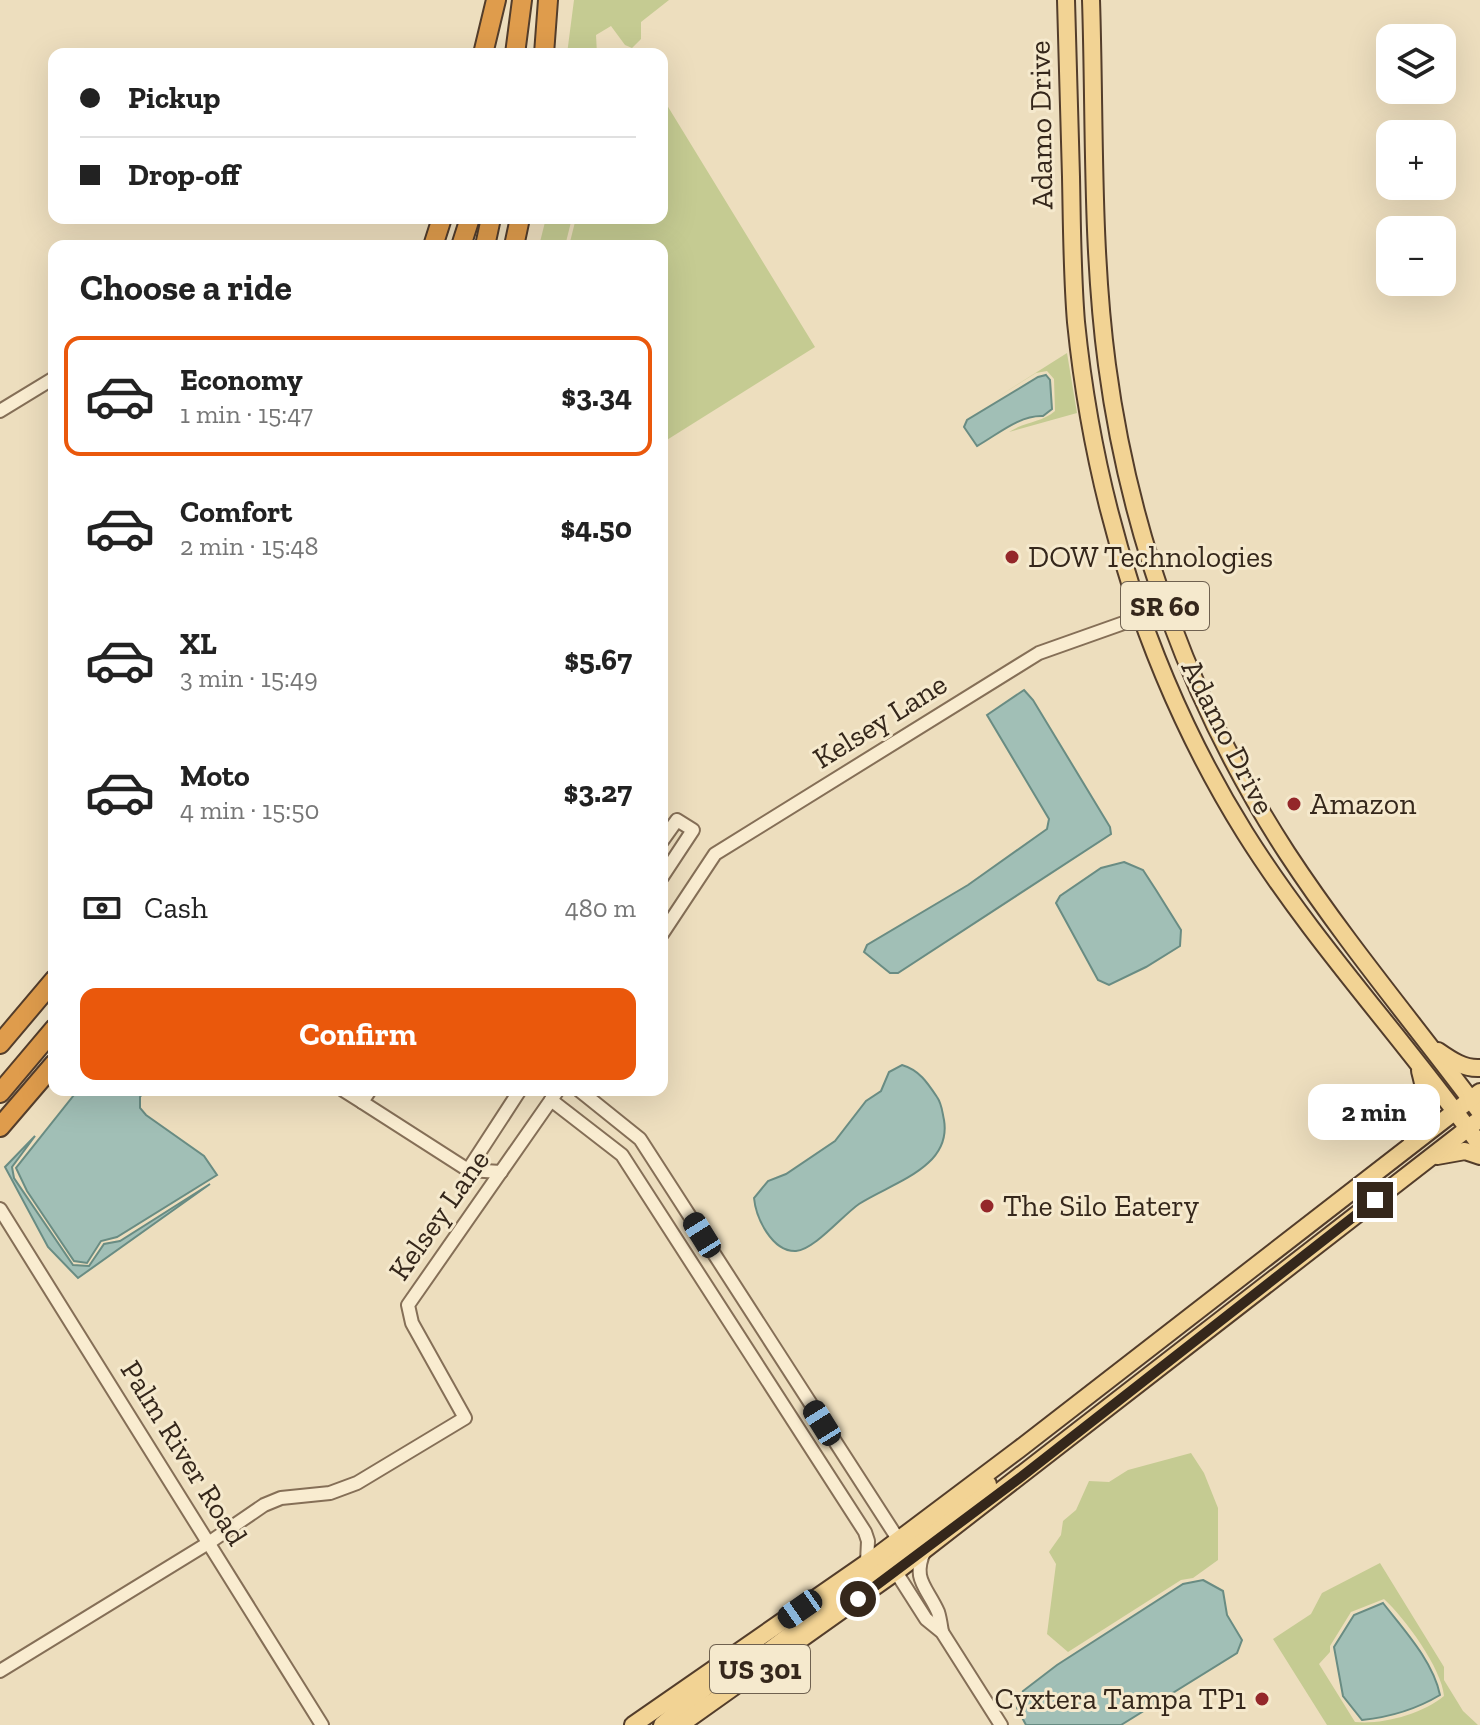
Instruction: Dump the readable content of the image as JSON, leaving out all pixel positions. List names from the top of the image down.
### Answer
{
  "streets": {
    "main road": ["Adamo Drive", "SR 60", "US 301"],
    "street": ["Kelsey Lane", "Palm River Road"]
  },
  "crossings": [
    ["Adamo Drive", "Kelsey Lane"],
    ["Adamo Drive", "US 301"],
    ["Kelsey Lane", "Palm River Road"]
  ],
  "places": [
    "DOW Technologies",
    "Amazon",
    "The Silo Eatery",
    "Cyxtera Tampa TP1"
  ],
  "page": {
    "map_buttons": ["+", "−"],
    "banner": ["Pickup", "Drop-off"],
    "heading": "Choose a ride",
    "list": [
      {
        "name": "Economy",
        "note": "1 min · 15:47",
        "value": "$3.34"
      },
      {
        "name": "Comfort",
        "note": "2 min · 15:48",
        "value": "$4.50"
      },
      {
        "name": "XL",
        "note": "3 min · 15:49",
        "value": "$5.67"
      },
      {
        "name": "Moto",
        "note": "4 min · 15:50",
        "value": "$3.27"
      }
    ],
    "pay": ["Cash", "480 m"],
    "buttons": "Confirm",
    "bubble": "2 min"
  }
}
